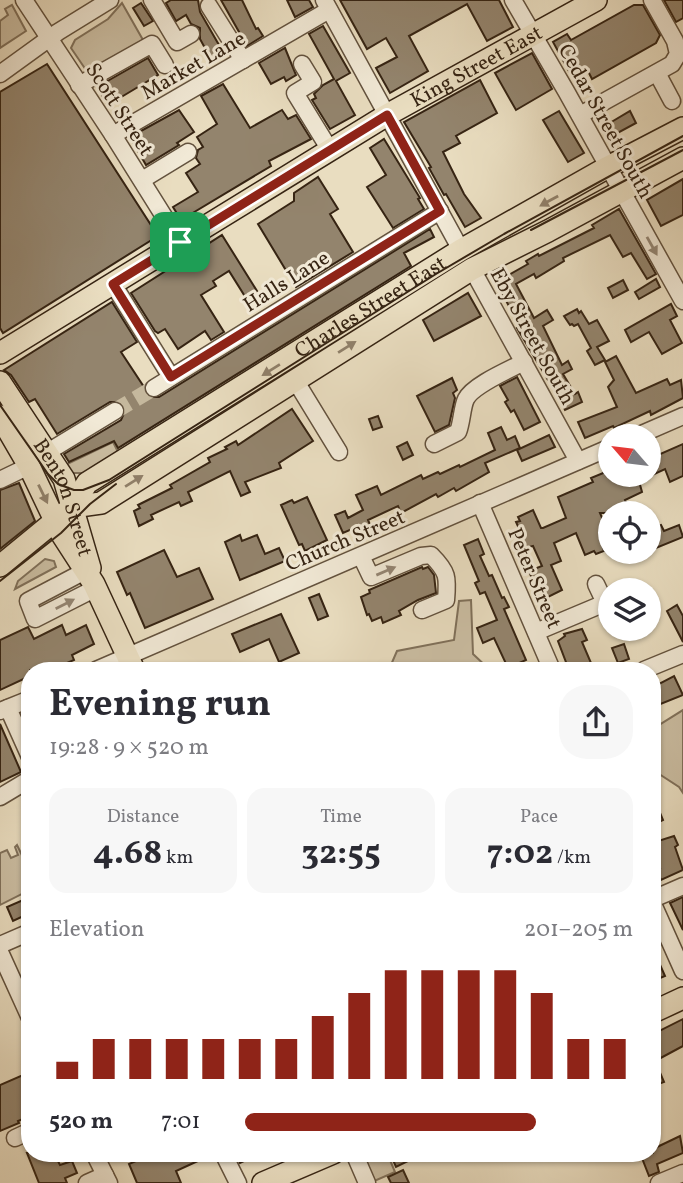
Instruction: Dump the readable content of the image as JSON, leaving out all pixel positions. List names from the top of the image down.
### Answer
{
  "streets": {
    "main road": ["King Street East", "Charles Street East", "Benton Street"],
    "street": [
      "Market Lane",
      "Scott Street",
      "Cedar Street South",
      "Halls Lane",
      "Eby Street South",
      "Church Street",
      "Peter Street"
    ]
  },
  "crossings": [
    ["Market Lane", "Scott Street"],
    ["King Street East", "Scott Street"],
    ["King Street East", "Cedar Street South"],
    ["Cedar Street South", "Charles Street East"],
    ["Charles Street East", "Eby Street South"],
    ["Charles Street East", "Benton Street"],
    ["Eby Street South", "Church Street"],
    ["Church Street", "Peter Street"]
  ],
  "one_way": ["Cedar Street South"],
  "north": "top left",
  "page": {
    "heading": ["Evening run", "19:28 · 9 × 520 m"],
    "stats": [
      ["Distance", "4.68 km"],
      ["Time", "32:55"],
      ["Pace", "7:02 /km"]
    ],
    "chart": ["Elevation", "201–205 m"],
    "list": [
      {
        "name": "520 m",
        "note": "7:01"
      }
    ]
  }
}
